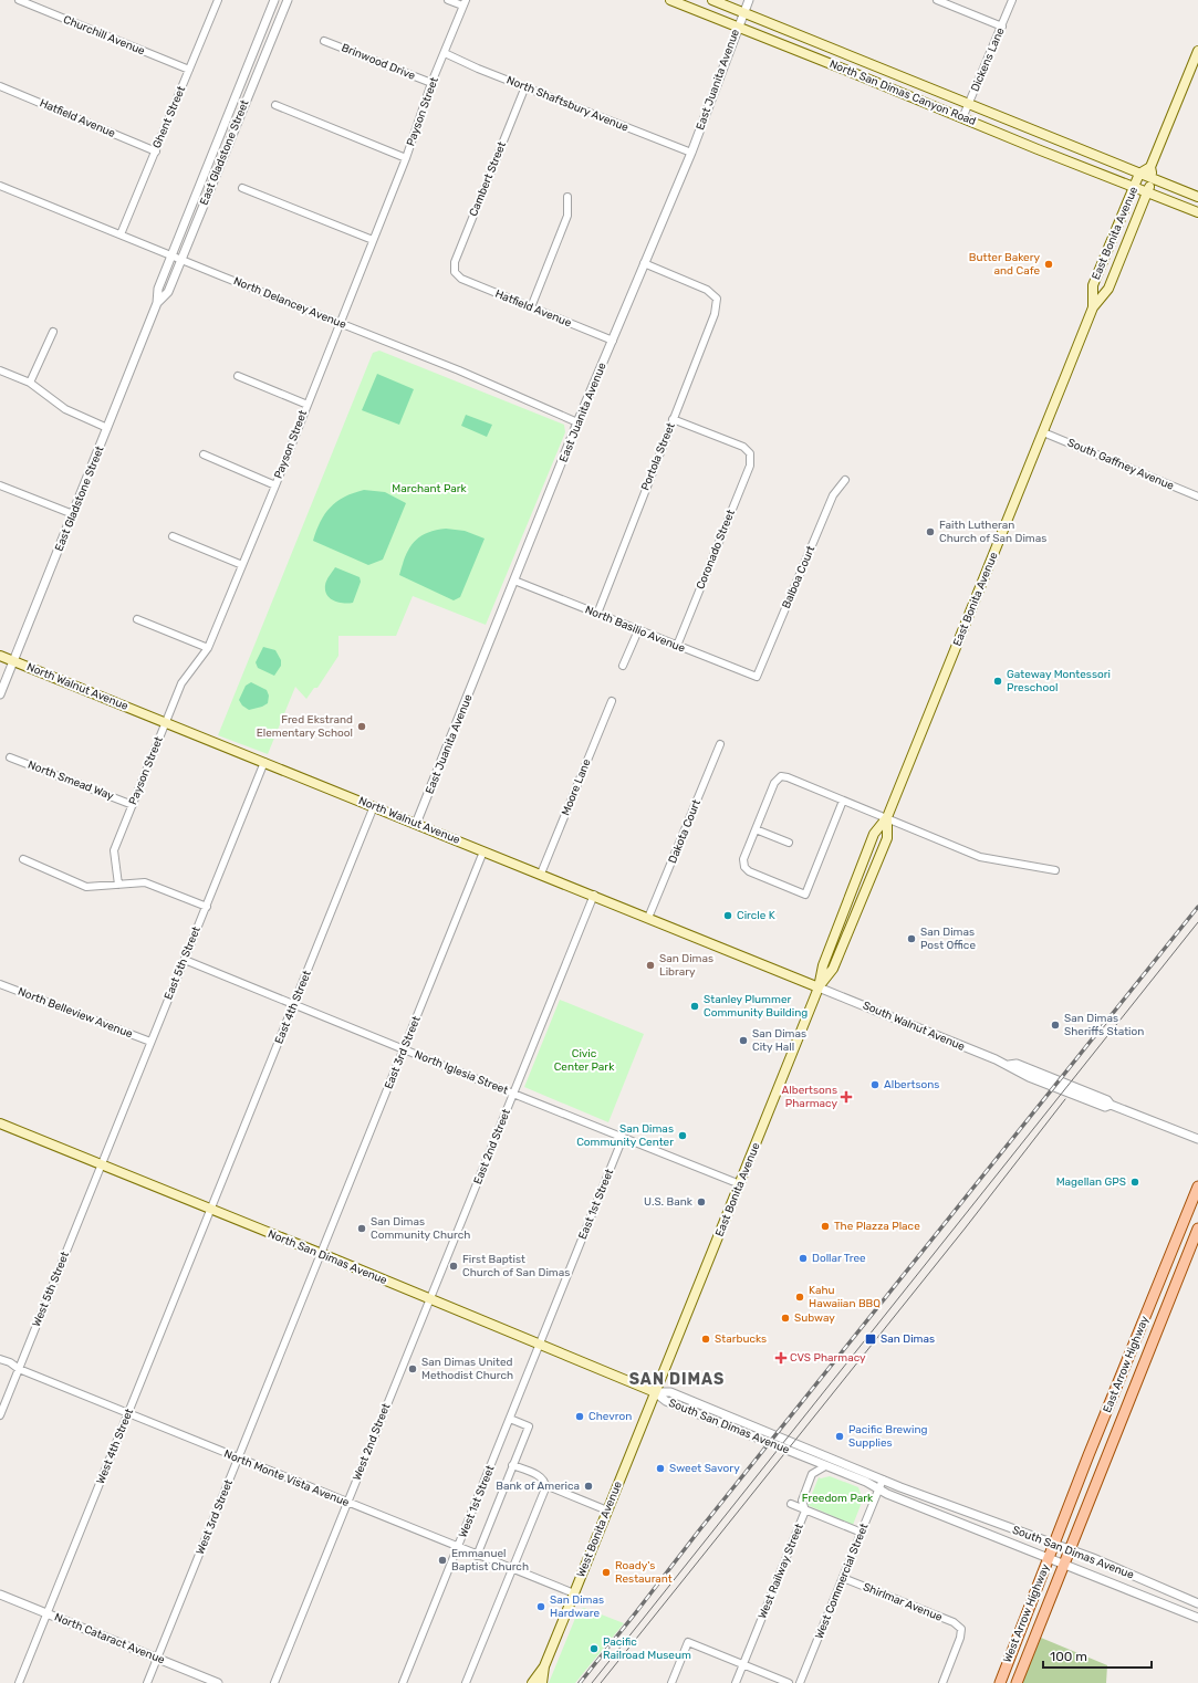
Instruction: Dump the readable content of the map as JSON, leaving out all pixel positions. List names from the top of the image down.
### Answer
{
  "streets": {
    "main road": [
      "North San Dimas Canyon Road",
      "East Bonita Avenue",
      "North Walnut Avenue",
      "North San Dimas Avenue",
      "East Arrow Highway",
      "West Bonita Avenue",
      "West Arrow Highway"
    ],
    "street": [
      "Churchill Avenue",
      "Dickens Lane",
      "Brinwood Drive",
      "East Juanita Avenue",
      "North Shaftsbury Avenue",
      "Payson Street",
      "Ghent Street",
      "Hatfield Avenue",
      "East Gladstone Street",
      "Cambert Street",
      "North Delancey Avenue",
      "Portola Street",
      "South Gaffney Avenue",
      "Coronado Street",
      "Balboa Court",
      "North Basilio Avenue",
      "North Smead Way",
      "Moore Lane",
      "Dakota Court",
      "East 5th Street",
      "East 4th Street",
      "North Belleview Avenue",
      "South Walnut Avenue",
      "East 3rd Street",
      "North Iglesia Street",
      "East 2nd Street",
      "East 1st Street",
      "West 5th Street",
      "South San Dimas Avenue",
      "West 2nd Street",
      "West 4th Street",
      "North Monte Vista Avenue",
      "West 1st Street",
      "West 3rd Street",
      "West Railway Street",
      "West Commercial Street",
      "Shirlmar Avenue",
      "North Cataract Avenue"
    ]
  },
  "crossings": [
    ["Churchill Avenue", "Ghent Street"],
    ["Dickens Lane", "North San Dimas Canyon Road"],
    ["Brinwood Drive", "Payson Street"],
    ["East Juanita Avenue", "North San Dimas Canyon Road"],
    ["East Juanita Avenue", "North Shaftsbury Avenue"],
    ["East Juanita Avenue", "Hatfield Avenue"],
    ["East Juanita Avenue", "North Delancey Avenue"],
    ["East Juanita Avenue", "Portola Street"],
    ["East Juanita Avenue", "North Basilio Avenue"],
    ["East Juanita Avenue", "North Walnut Avenue"],
    ["North San Dimas Canyon Road", "East Bonita Avenue"],
    ["North Shaftsbury Avenue", "Payson Street"],
    ["North Shaftsbury Avenue", "Cambert Street"],
    ["Payson Street", "North Delancey Avenue"],
    ["Payson Street", "North Walnut Avenue"],
    ["Payson Street", "North Smead Way"],
    ["Ghent Street", "Hatfield Avenue"],
    ["Ghent Street", "North Delancey Avenue"],
    ["Hatfield Avenue", "Cambert Street"],
    ["East Gladstone Street", "North Delancey Avenue"],
    ["East Gladstone Street", "North Walnut Avenue"],
    ["East Bonita Avenue", "South Gaffney Avenue"],
    ["East Bonita Avenue", "North Walnut Avenue"],
    ["East Bonita Avenue", "South Walnut Avenue"],
    ["East Bonita Avenue", "North Iglesia Street"],
    ["East Bonita Avenue", "North San Dimas Avenue"],
    ["East Bonita Avenue", "South San Dimas Avenue"],
    ["East Bonita Avenue", "West Bonita Avenue"],
    ["Portola Street", "Coronado Street"],
    ["Portola Street", "North Basilio Avenue"],
    ["Coronado Street", "North Basilio Avenue"],
    ["Balboa Court", "North Basilio Avenue"],
    ["North Walnut Avenue", "Moore Lane"],
    ["North Walnut Avenue", "Dakota Court"],
    ["North Walnut Avenue", "East 5th Street"],
    ["North Walnut Avenue", "East 4th Street"],
    ["North Walnut Avenue", "South Walnut Avenue"],
    ["North Walnut Avenue", "East 3rd Street"],
    ["North Walnut Avenue", "East 2nd Street"],
    ["East 5th Street", "North Belleview Avenue"],
    ["East 5th Street", "North Iglesia Street"],
    ["East 5th Street", "North San Dimas Avenue"],
    ["East 5th Street", "West 5th Street"],
    ["East 4th Street", "North Iglesia Street"],
    ["East 4th Street", "North San Dimas Avenue"],
    ["East 4th Street", "West 4th Street"],
    ["East 3rd Street", "North Iglesia Street"],
    ["East 3rd Street", "North San Dimas Avenue"],
    ["East 3rd Street", "West 3rd Street"],
    ["North Iglesia Street", "East 2nd Street"],
    ["North Iglesia Street", "East 1st Street"],
    ["East 2nd Street", "North San Dimas Avenue"],
    ["East 2nd Street", "West 2nd Street"],
    ["East 1st Street", "North San Dimas Avenue"],
    ["East 1st Street", "West 1st Street"],
    ["North San Dimas Avenue", "West 5th Street"],
    ["North San Dimas Avenue", "South San Dimas Avenue"],
    ["North San Dimas Avenue", "West 2nd Street"],
    ["North San Dimas Avenue", "West 4th Street"],
    ["North San Dimas Avenue", "West 1st Street"],
    ["North San Dimas Avenue", "West 3rd Street"],
    ["North San Dimas Avenue", "West Bonita Avenue"],
    ["West 5th Street", "North Monte Vista Avenue"],
    ["East Arrow Highway", "South San Dimas Avenue"],
    ["East Arrow Highway", "West Arrow Highway"],
    ["South San Dimas Avenue", "West Bonita Avenue"],
    ["South San Dimas Avenue", "West Railway Street"],
    ["South San Dimas Avenue", "West Commercial Street"],
    ["South San Dimas Avenue", "West Arrow Highway"],
    ["West 2nd Street", "North Monte Vista Avenue"],
    ["West 4th Street", "North Monte Vista Avenue"],
    ["West 4th Street", "North Cataract Avenue"],
    ["North Monte Vista Avenue", "West 1st Street"],
    ["North Monte Vista Avenue", "West 3rd Street"],
    ["North Monte Vista Avenue", "West Bonita Avenue"],
    ["West 3rd Street", "North Cataract Avenue"],
    ["West Commercial Street", "Shirlmar Avenue"]
  ],
  "districts": ["SAN DIMAS"],
  "parks": ["Marchant Park", "Civic Center Park", "Freedom Park"],
  "places": {
    "other": [
      "Butter Bakery and Cafe",
      "Faith Lutheran Church of San Dimas",
      "Gateway Montessori Preschool",
      "Fred Ekstrand Elementary School",
      "Circle K",
      "San Dimas Post Office",
      "San Dimas Library",
      "Stanley Plummer Community Building",
      "San Dimas Sheriffs Station",
      "San Dimas City Hall",
      "Albertsons",
      "San Dimas Community Center",
      "Magellan GPS",
      "U.S. Bank",
      "The Plazza Place",
      "San Dimas Community Church",
      "Dollar Tree",
      "First Baptist Church of San Dimas",
      "Kahu Hawaiian BBQ",
      "Subway",
      "Starbucks",
      "San Dimas United Methodist Church",
      "Chevron",
      "Pacific Brewing Supplies",
      "Sweet Savory",
      "Bank of America",
      "Emmanuel Baptist Church",
      "Roady's Restaurant",
      "San Dimas Hardware",
      "Pacific Railroad Museum"
    ],
    "health": ["Albertsons Pharmacy", "CVS Pharmacy"],
    "transit": ["San Dimas"]
  },
  "scale_bar": "100 m"
}
